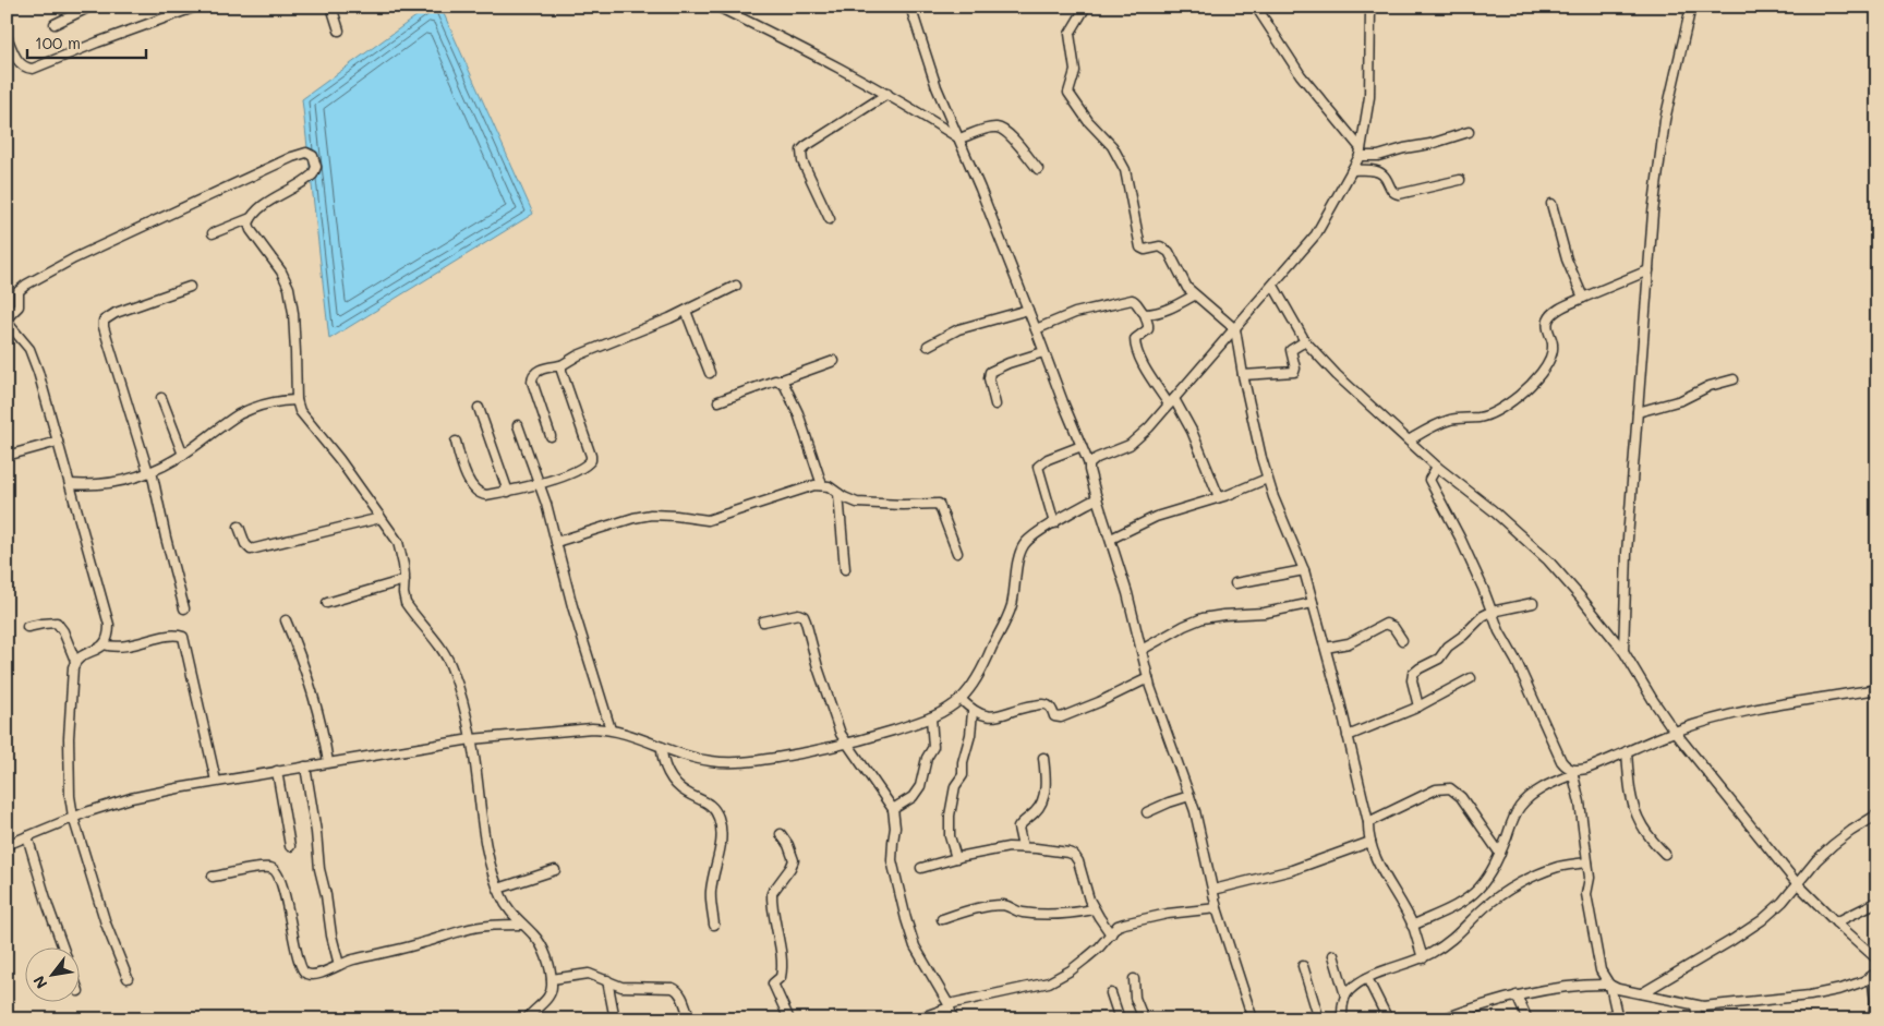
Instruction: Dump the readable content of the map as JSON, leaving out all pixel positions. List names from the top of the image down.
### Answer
{
  "scale_bar": "100 m",
  "north": "bottom left"
}
